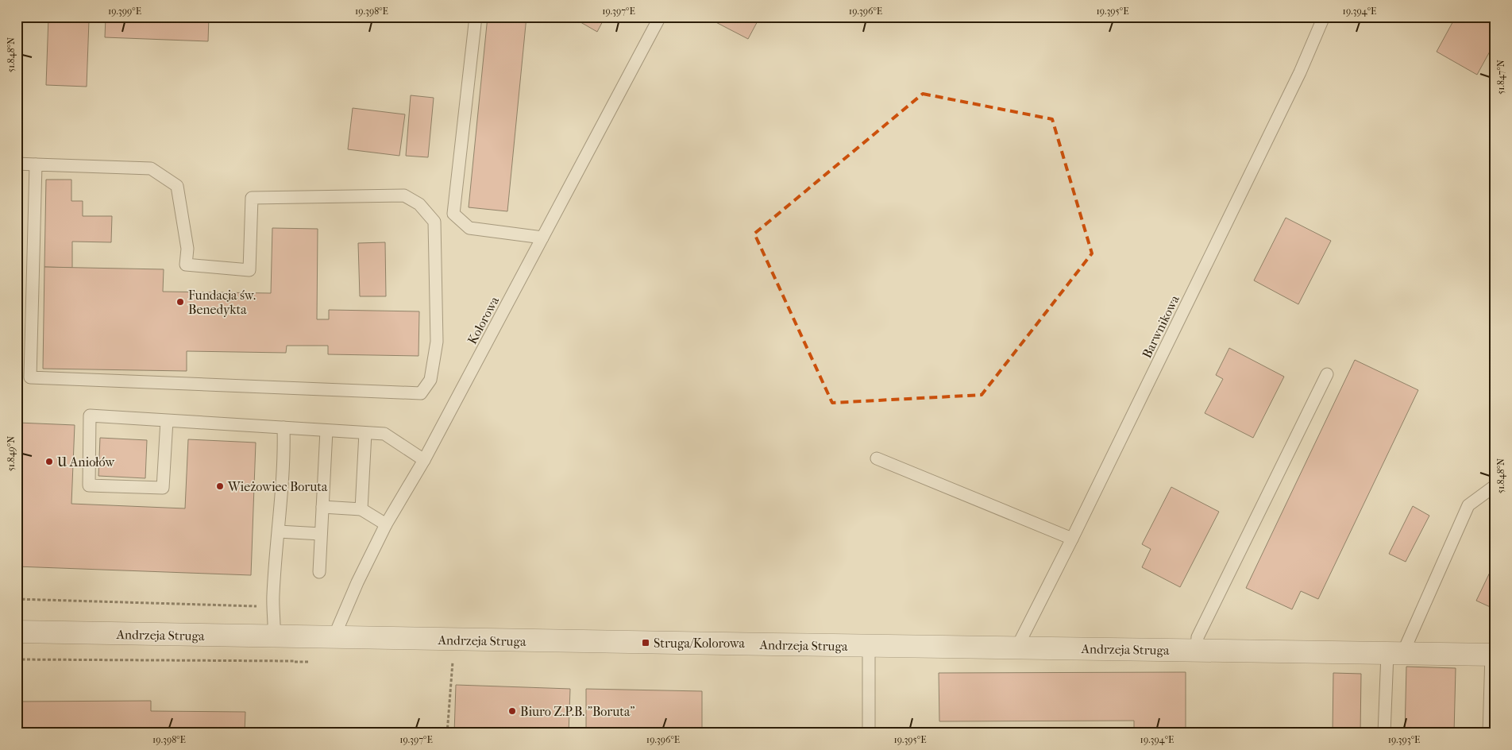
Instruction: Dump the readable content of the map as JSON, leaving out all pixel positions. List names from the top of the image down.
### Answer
{
  "streets": {
    "street": ["Andrzeja Struga"],
    "lane": ["Kolorowa", "Barwnikowa"]
  },
  "crossings": [
    ["Kolorowa", "Andrzeja Struga"],
    ["Barwnikowa", "Andrzeja Struga"]
  ],
  "places": {
    "other": [
      "Fundacja św. Benedykta",
      "U Aniołów",
      "Wieżowiec Boruta",
      "Biuro Z.P.B. \"Boruta\""
    ],
    "transit": ["Struga/Kolorowa"]
  },
  "coordinates": [
    "19.399°E",
    "19.398°E",
    "19.397°E",
    "19.396°E",
    "19.395°E",
    "19.394°E",
    "51.848°N",
    "51.847°N",
    "51.849°N",
    "19.393°E"
  ]
}
